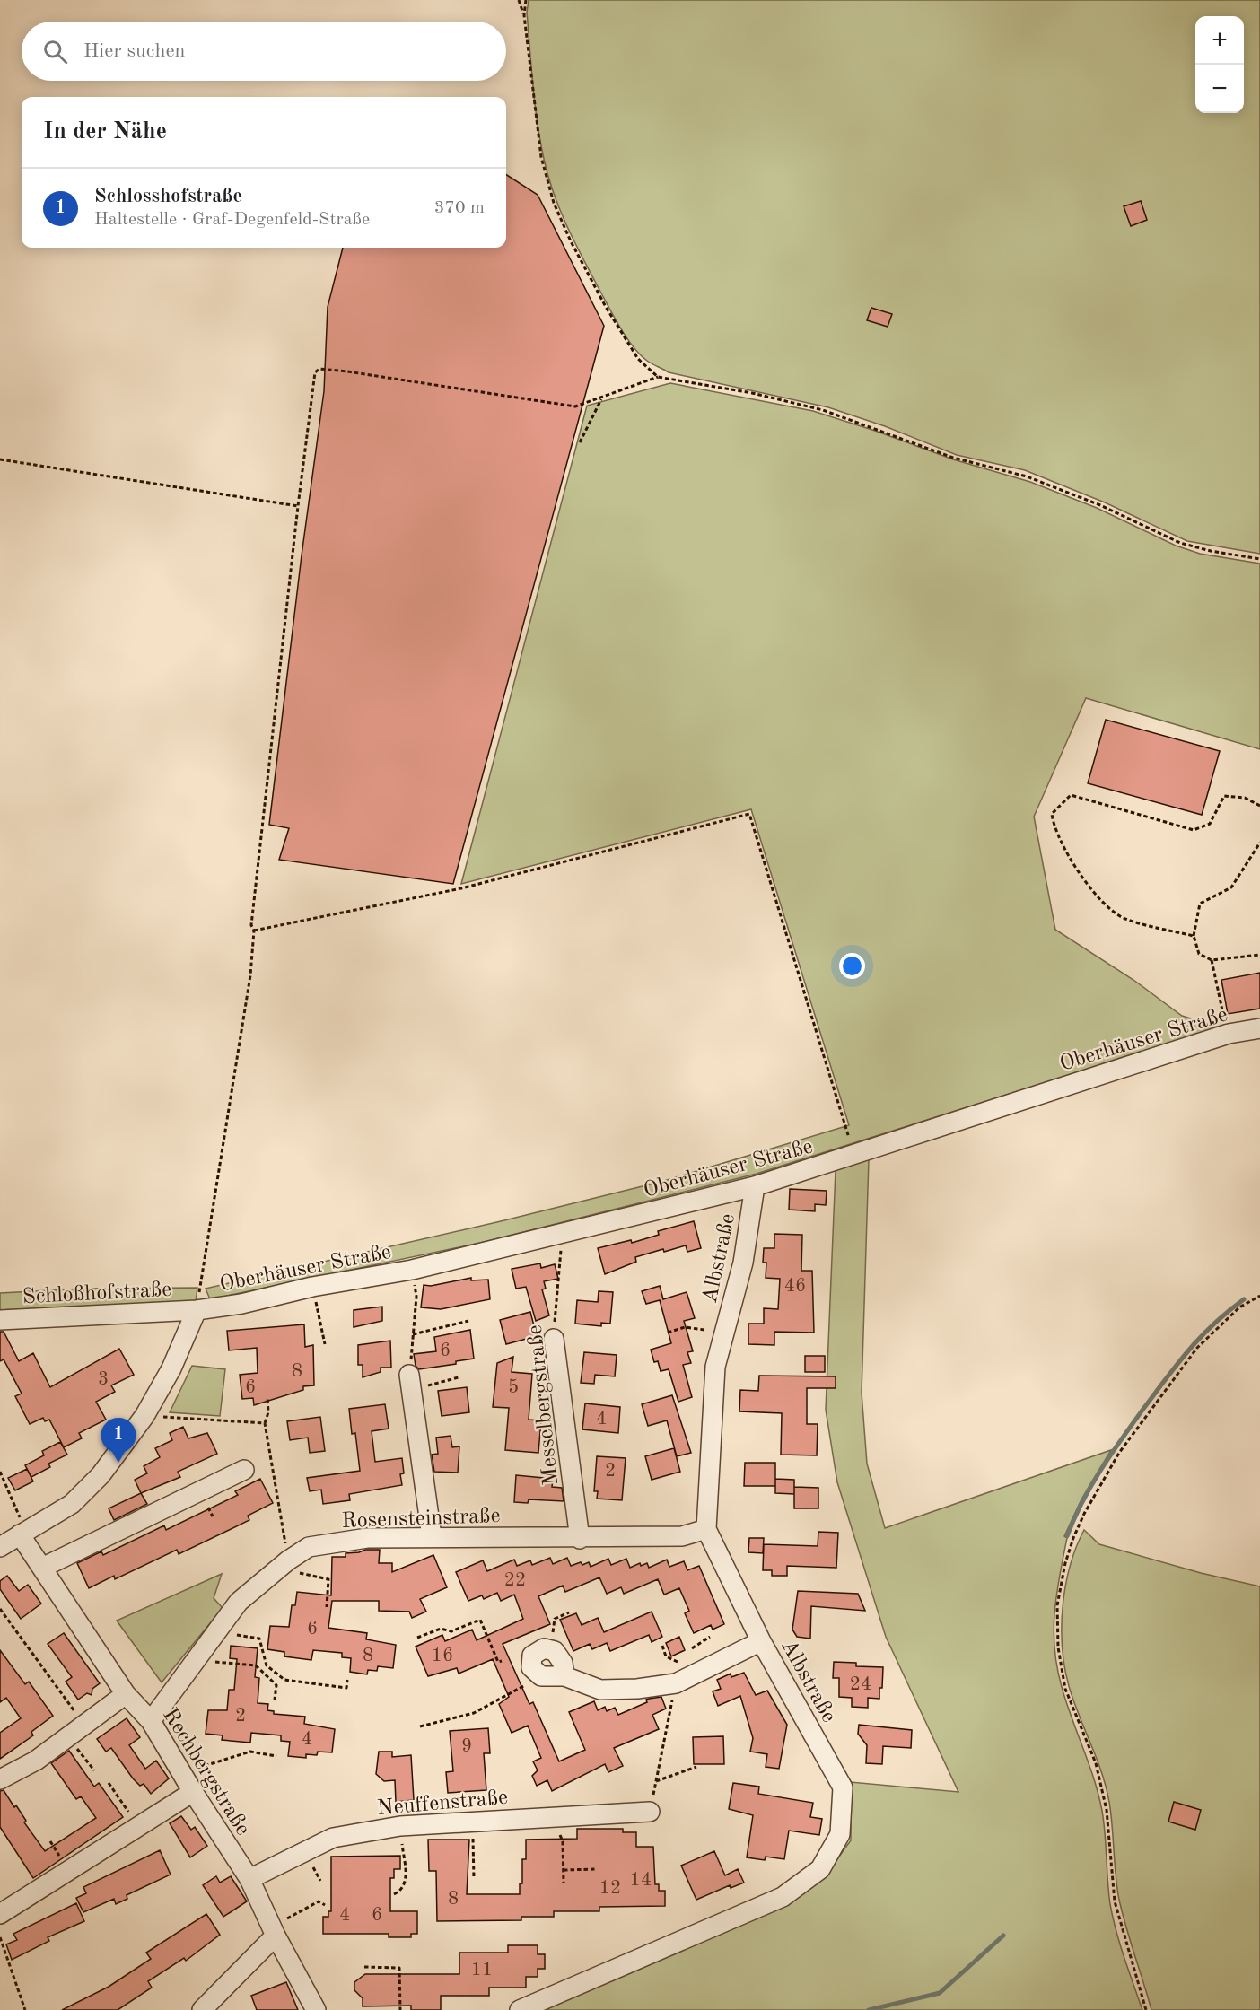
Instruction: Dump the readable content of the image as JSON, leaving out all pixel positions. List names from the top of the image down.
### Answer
{
  "streets": {
    "street": [
      "Oberhäuser Straße",
      "Albstraße",
      "Schloßhofstraße",
      "Messelbergstraße",
      "Rosensteinstraße",
      "Rechbergstraße",
      "Neuffenstraße"
    ]
  },
  "crossings": [
    ["Oberhäuser Straße", "Albstraße"],
    ["Oberhäuser Straße", "Schloßhofstraße"],
    ["Oberhäuser Straße", "Messelbergstraße"],
    ["Albstraße", "Rosensteinstraße"],
    ["Messelbergstraße", "Rosensteinstraße"],
    ["Rosensteinstraße", "Rechbergstraße"],
    ["Rechbergstraße", "Neuffenstraße"]
  ],
  "house_numbers": [
    "46",
    "6",
    "8",
    "3",
    "6",
    "5",
    "4",
    "2",
    "22",
    "6",
    "8",
    "16",
    "24",
    "2",
    "4",
    "9",
    "14",
    "12",
    "8",
    "4",
    "6",
    "11"
  ],
  "page": {
    "map_buttons": ["+", "−"],
    "search": "Hier suchen",
    "heading": "In der Nähe",
    "list": [
      {
        "mark": "1",
        "name": "Schlosshofstraße",
        "note": "Haltestelle · Graf-Degenfeld-Straße",
        "value": "370 m"
      }
    ],
    "pins": "1"
  }
}
